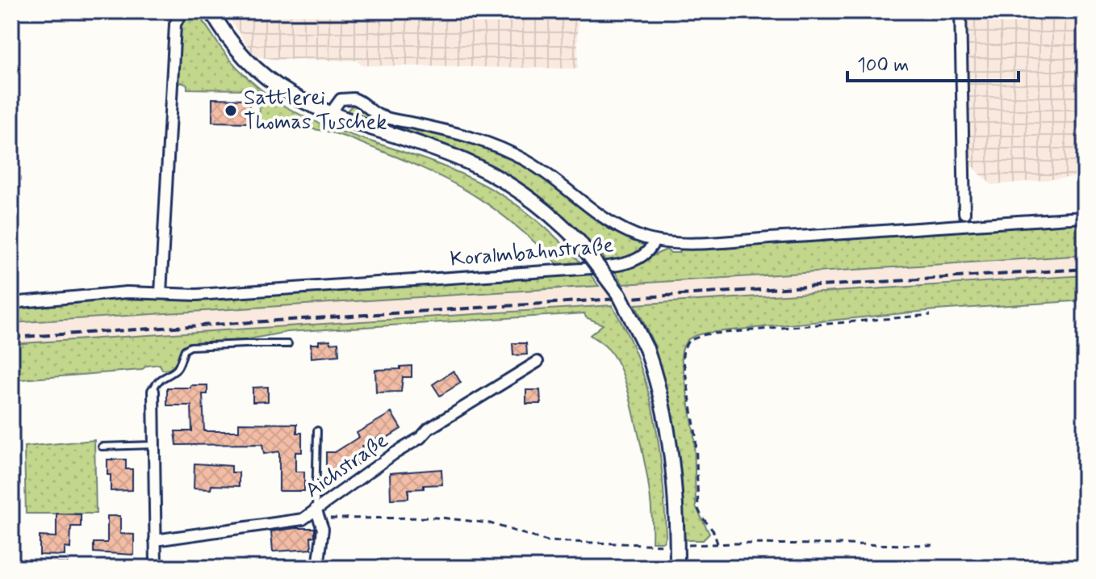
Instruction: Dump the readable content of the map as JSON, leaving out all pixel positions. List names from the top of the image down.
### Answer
{
  "streets": {
    "street": ["Koralmbahnstraße", "Aichstraße"]
  },
  "places": ["Sattlerei Thomas Tuschek"],
  "scale_bar": "100 m"
}
